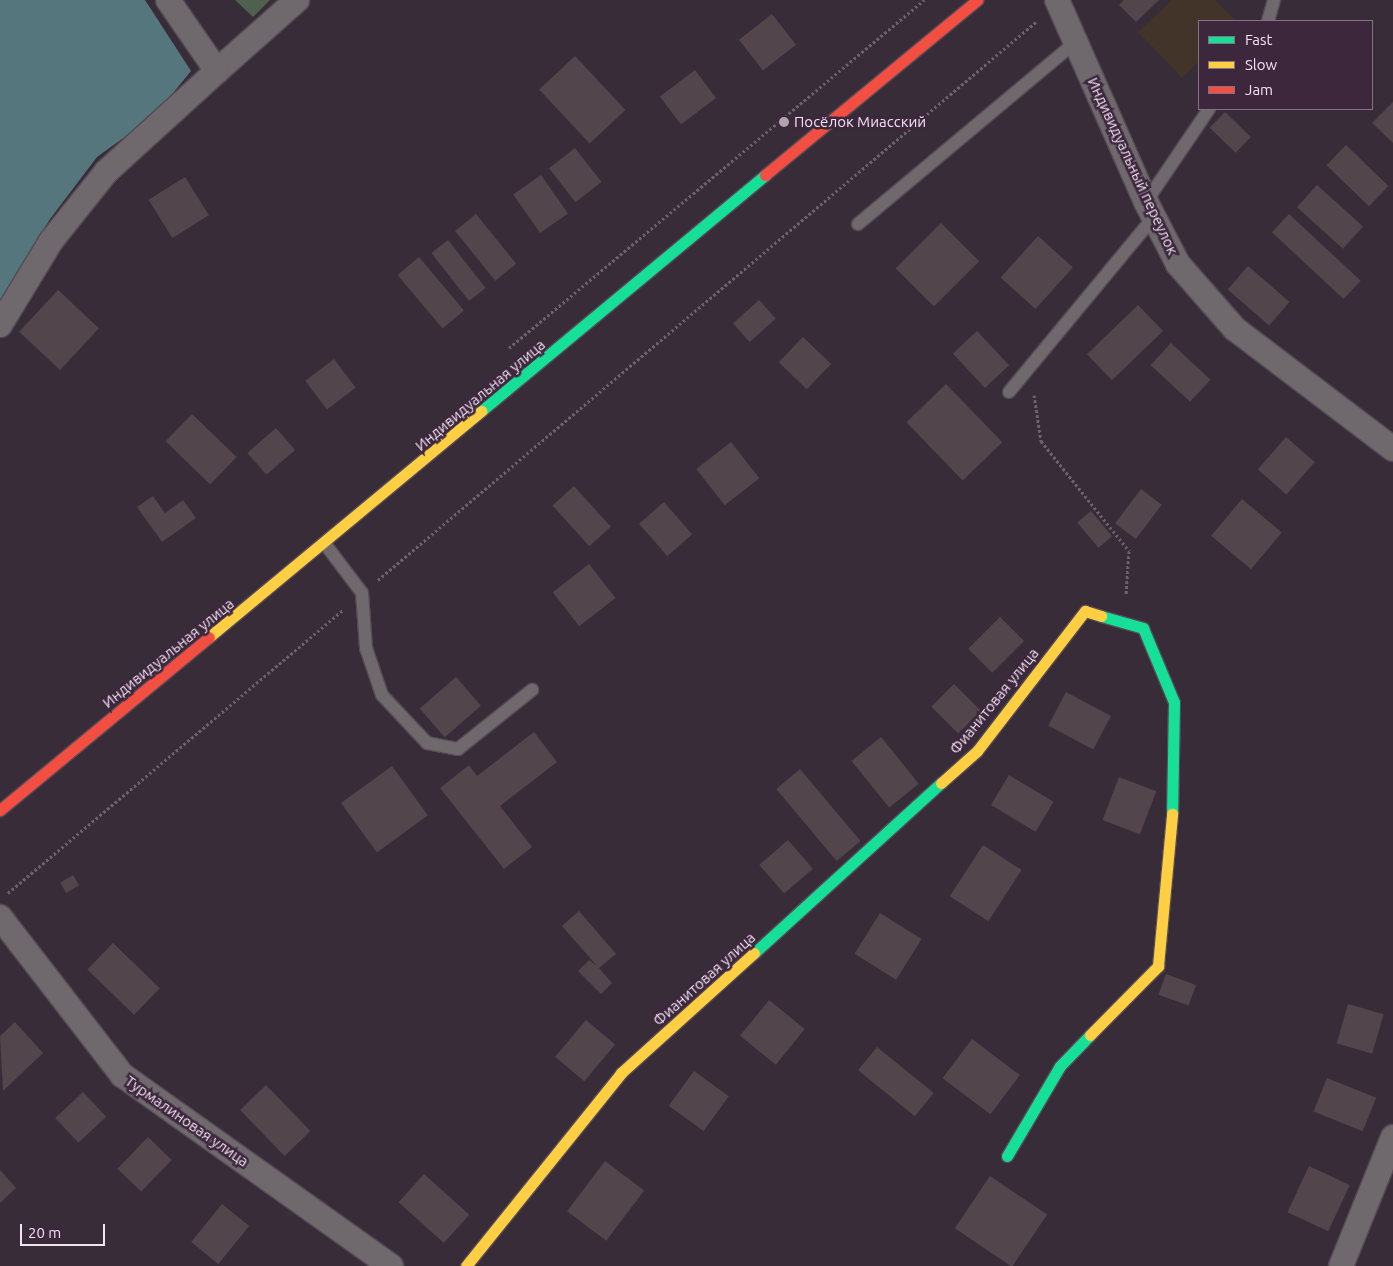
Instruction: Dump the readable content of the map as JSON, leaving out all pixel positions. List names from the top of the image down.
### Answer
{
  "streets": {
    "street": [
      "Индивидуальный переулок",
      "Индивидуальная улица",
      "Фианитовая улица",
      "Турмалиновая улица"
    ]
  },
  "places": ["Посёлок Миасский"],
  "legend": ["Fast", "Slow", "Jam"],
  "scale_bar": "20 m"
}
